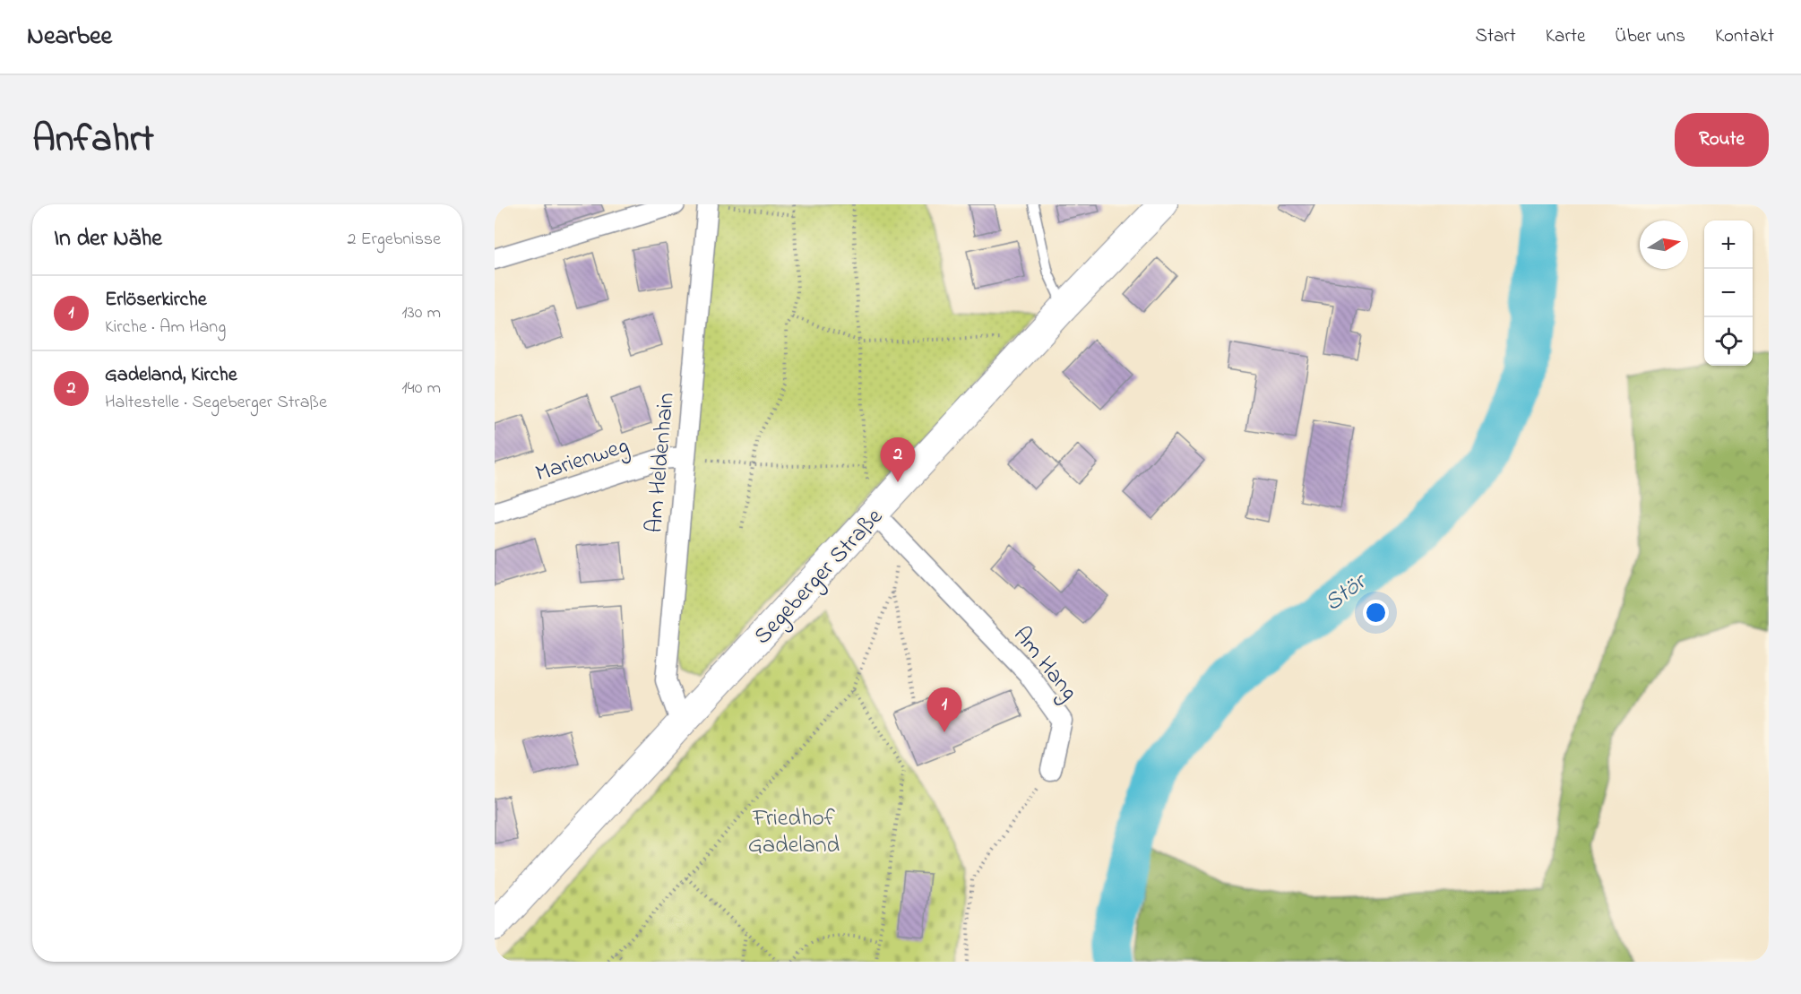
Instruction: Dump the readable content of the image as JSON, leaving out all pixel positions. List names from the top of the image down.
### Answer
{
  "streets": {
    "main road": ["Segeberger Straße"],
    "street": ["Marienweg", "Am Heldenhain", "Am Hang"]
  },
  "crossings": [
    ["Marienweg", "Am Heldenhain"],
    ["Am Heldenhain", "Segeberger Straße"],
    ["Segeberger Straße", "Am Hang"]
  ],
  "water": ["Stör"],
  "parks": ["Friedhof Gadeland"],
  "north": "right",
  "page": {
    "header": "Nearbee",
    "nav": [
      "Start",
      "Karte",
      "Über uns",
      "Kontakt"
    ],
    "title": "Anfahrt",
    "buttons": "Route",
    "heading": ["In der Nähe", "2 Ergebnisse"],
    "map_buttons": ["+", "−"],
    "list": [
      {
        "mark": "1",
        "name": "Erlöserkirche",
        "note": "Kirche · Am Hang",
        "value": "130 m"
      },
      {
        "mark": "2",
        "name": "Gadeland, Kirche",
        "note": "Haltestelle · Segeberger Straße",
        "value": "140 m"
      }
    ],
    "pins": ["2", "1"]
  }
}
